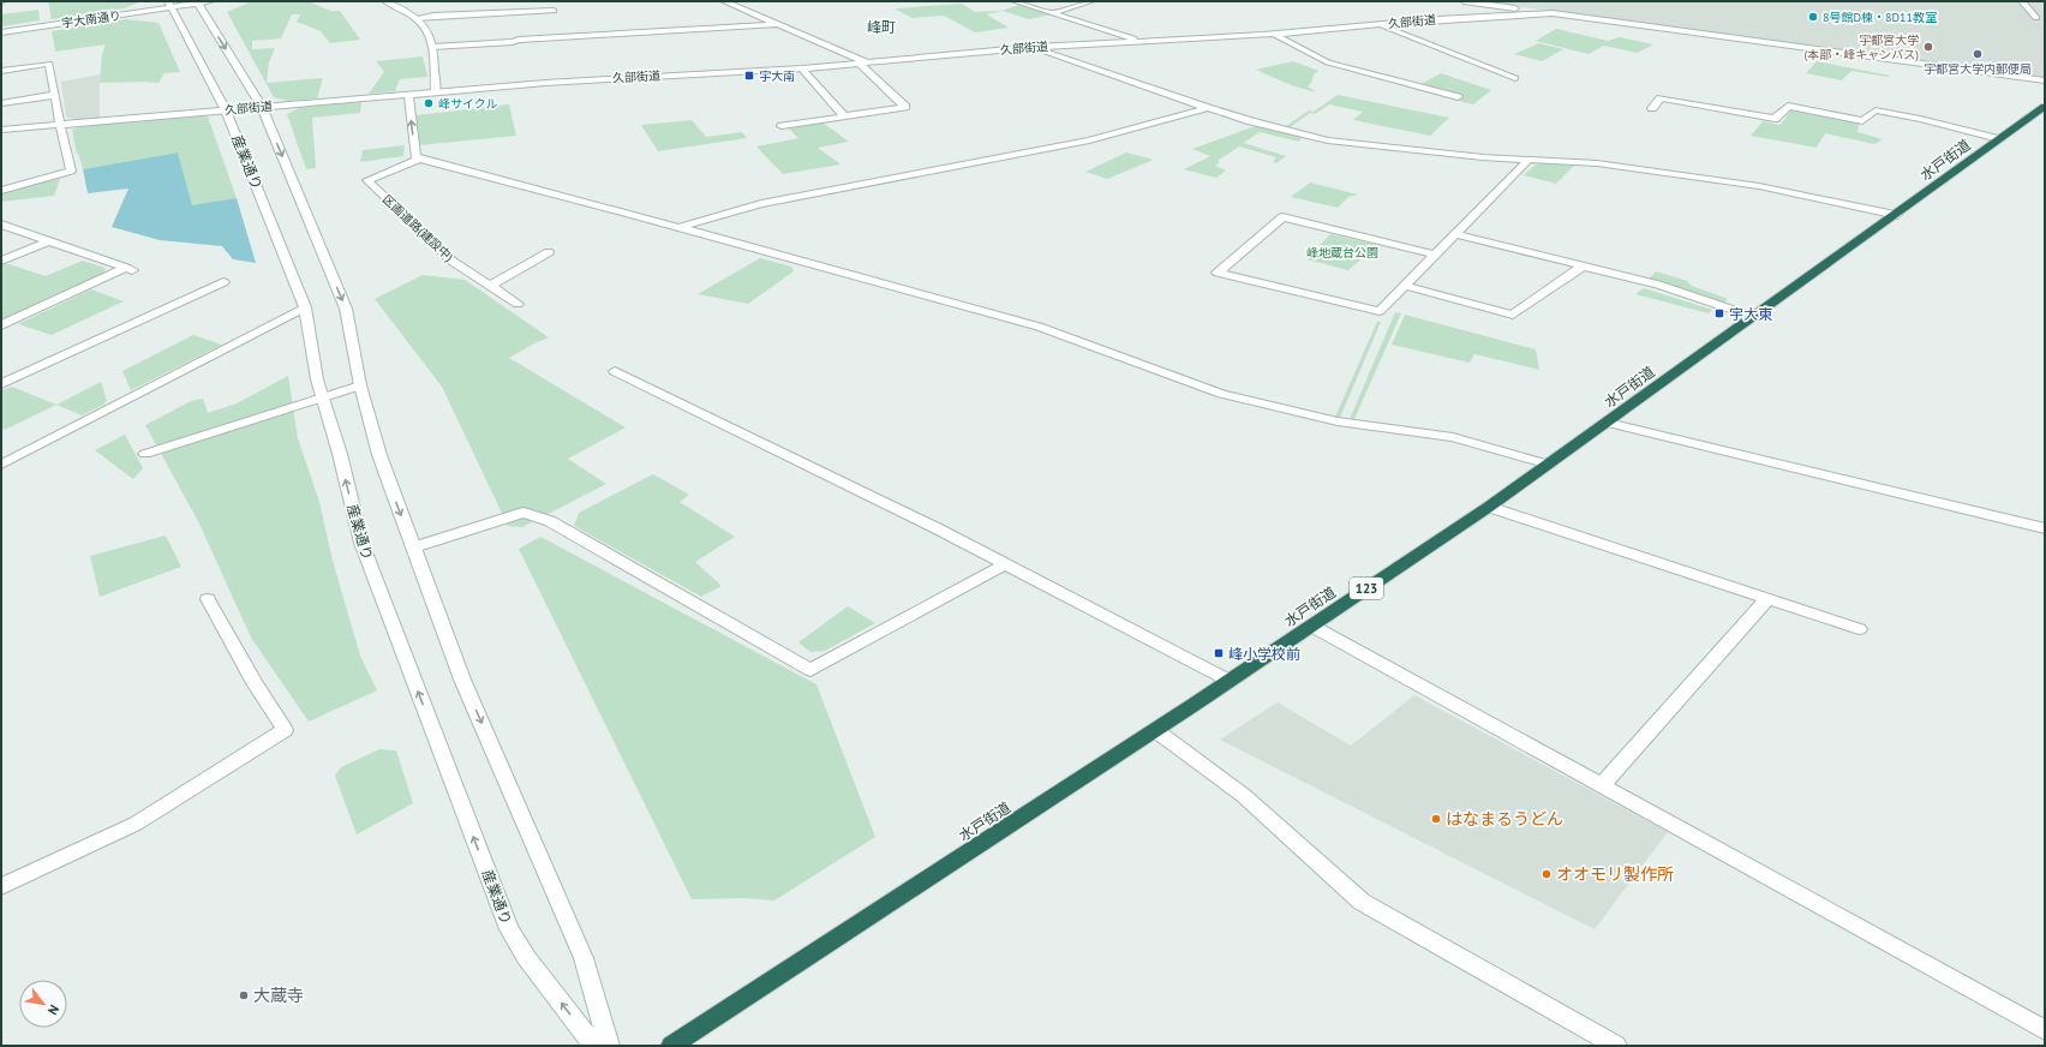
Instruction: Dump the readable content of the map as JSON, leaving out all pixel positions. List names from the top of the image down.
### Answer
{
  "streets": {
    "highway": ["水戸街道", "123"],
    "street": [
      "宇大南通り",
      "久部街道",
      "産業通り",
      "区画道路(建設中)"
    ]
  },
  "crossings": [
    ["宇大南通り", "産業通り"],
    ["久部街道", "産業通り"]
  ],
  "districts": ["峰町"],
  "parks": ["峰地蔵台公園"],
  "places": {
    "other": [
      "8号館D棟・8D11教室",
      "宇都宮大学 (本部・峰キャンパス)",
      "宇都宮大学内郵便局",
      "峰サイクル",
      "はなまるうどん",
      "オオモリ製作所",
      "大蔵寺"
    ],
    "transit": ["宇大南", "宇大東", "峰小学校前"]
  },
  "north": "bottom right"
}
